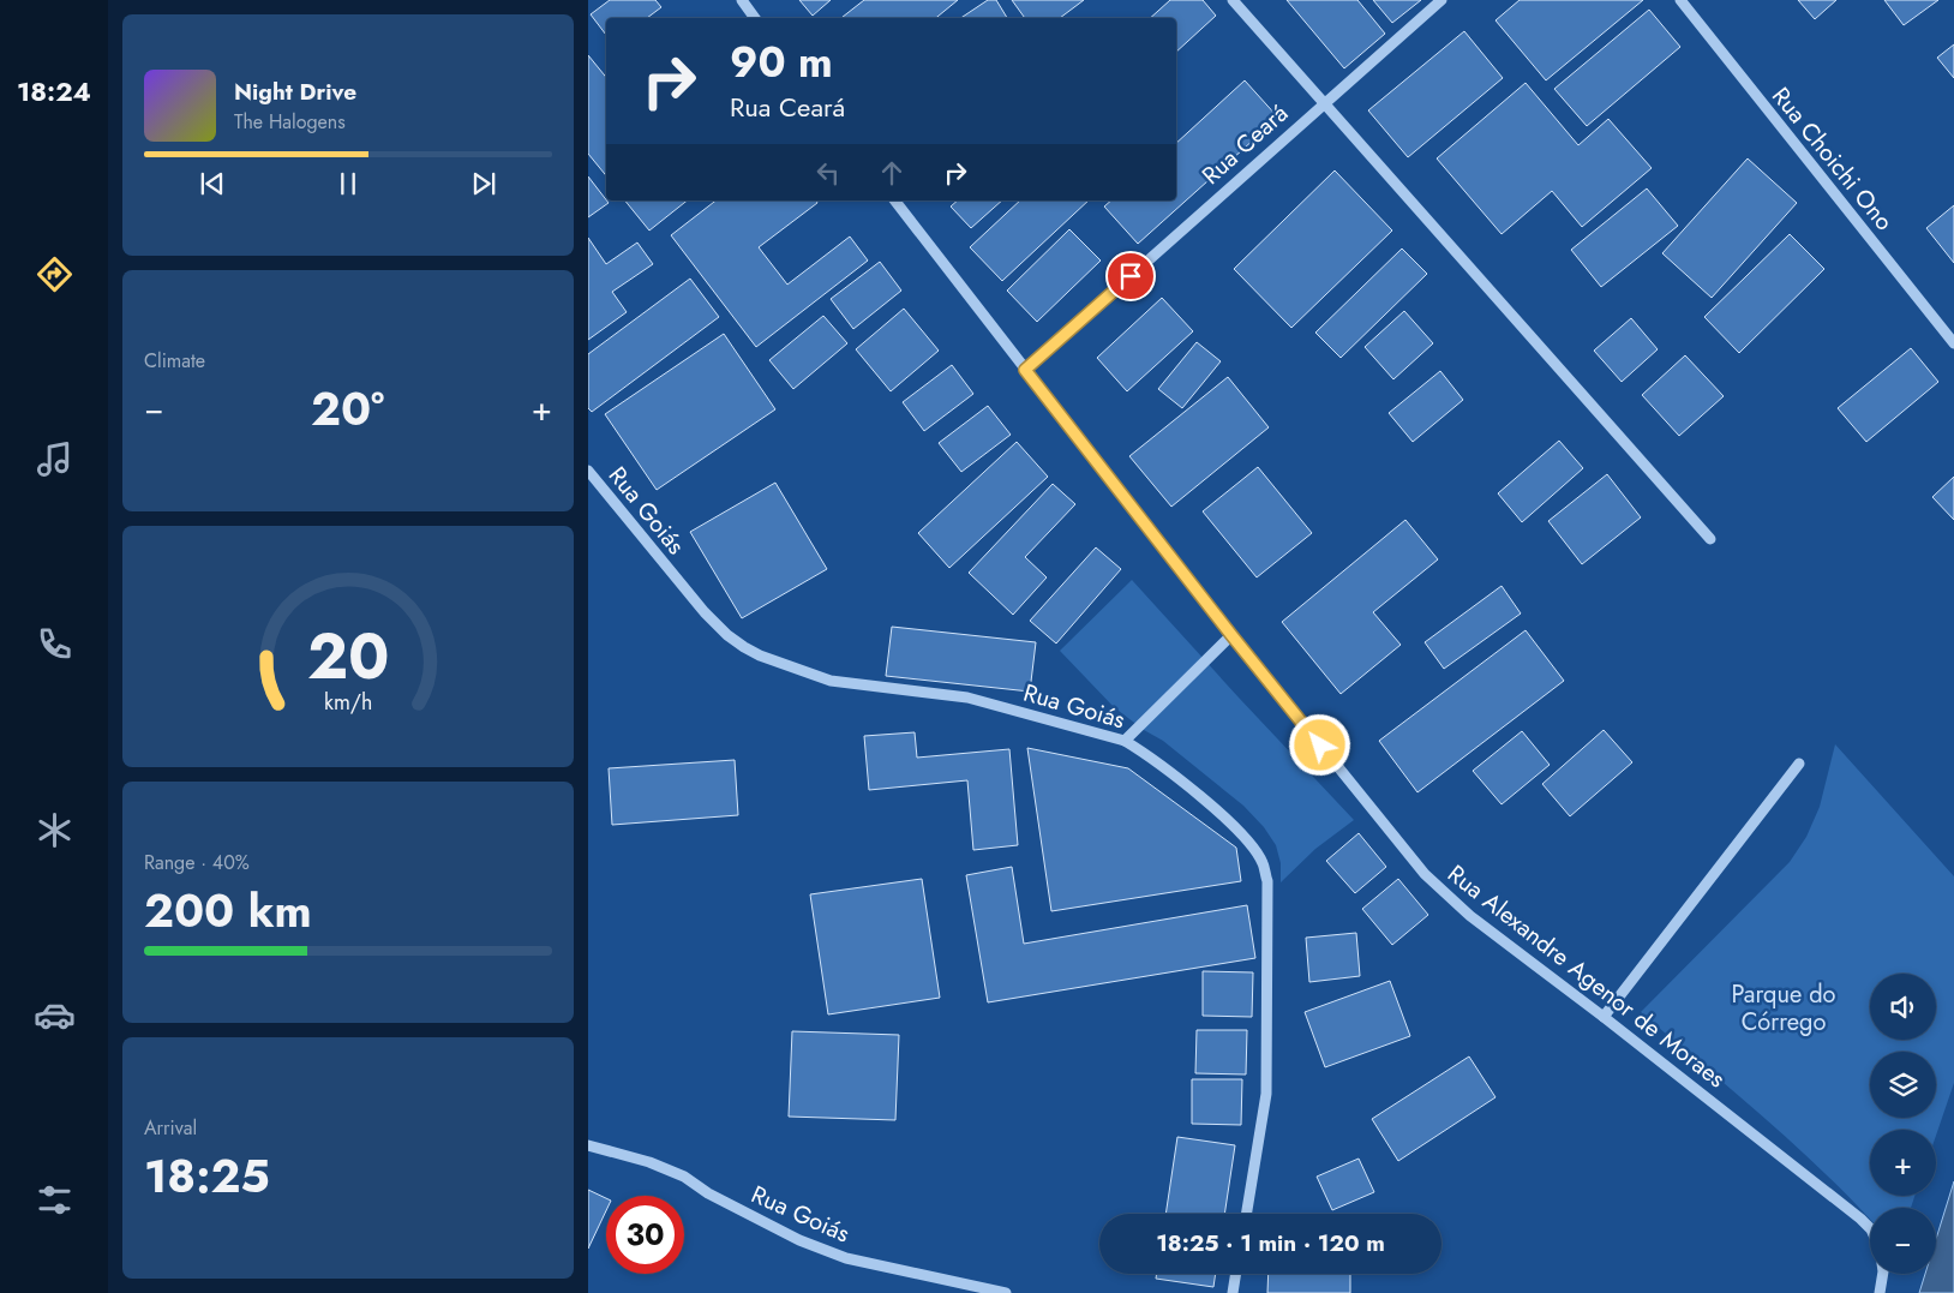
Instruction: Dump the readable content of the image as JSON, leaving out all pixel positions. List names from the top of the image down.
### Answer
{
  "streets": {
    "street": [
      "Rua Ceará",
      "Rua Choichi Ono",
      "Rua Goiás",
      "Rua Alexandre Agenor de Moraes"
    ]
  },
  "crossings": [
    ["Rua Ceará", "Rua Alexandre Agenor de Moraes"]
  ],
  "parks": ["Parque do Córrego"],
  "page": {
    "tabs": "18:24",
    "turn": ["90 m", "Rua Ceará"],
    "song": ["Night Drive", "The Halogens"],
    "tile": [
      "Climate",
      ["Range · 40%", "200 km"],
      ["Arrival", "18:25"]
    ],
    "heat": ["−", "20°", "+"],
    "map_buttons": ["+", "−"],
    "limit": "30",
    "trip": "18:25 · 1 min · 120 m",
    "gauge": ["20", "km/h"]
  }
}
